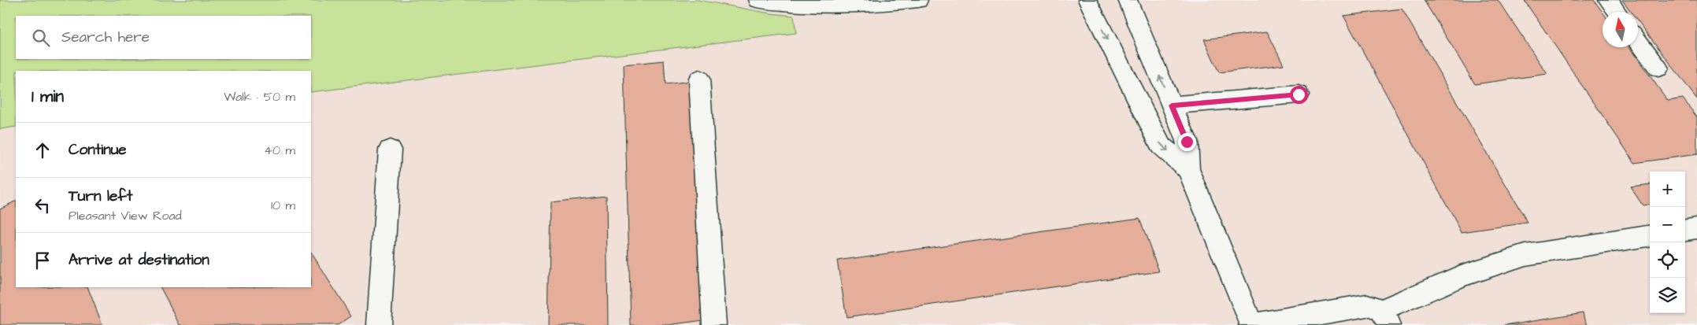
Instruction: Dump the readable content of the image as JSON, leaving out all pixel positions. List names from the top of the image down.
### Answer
{
  "north": "top",
  "page": {
    "search": "Search here",
    "heading": ["1 min", "Walk · 50 m"],
    "list": [
      ["Continue", "40 m"],
      ["Turn left", "Pleasant View Road", "10 m"],
      "Arrive at destination"
    ],
    "map_buttons": ["+", "−"]
  }
}
